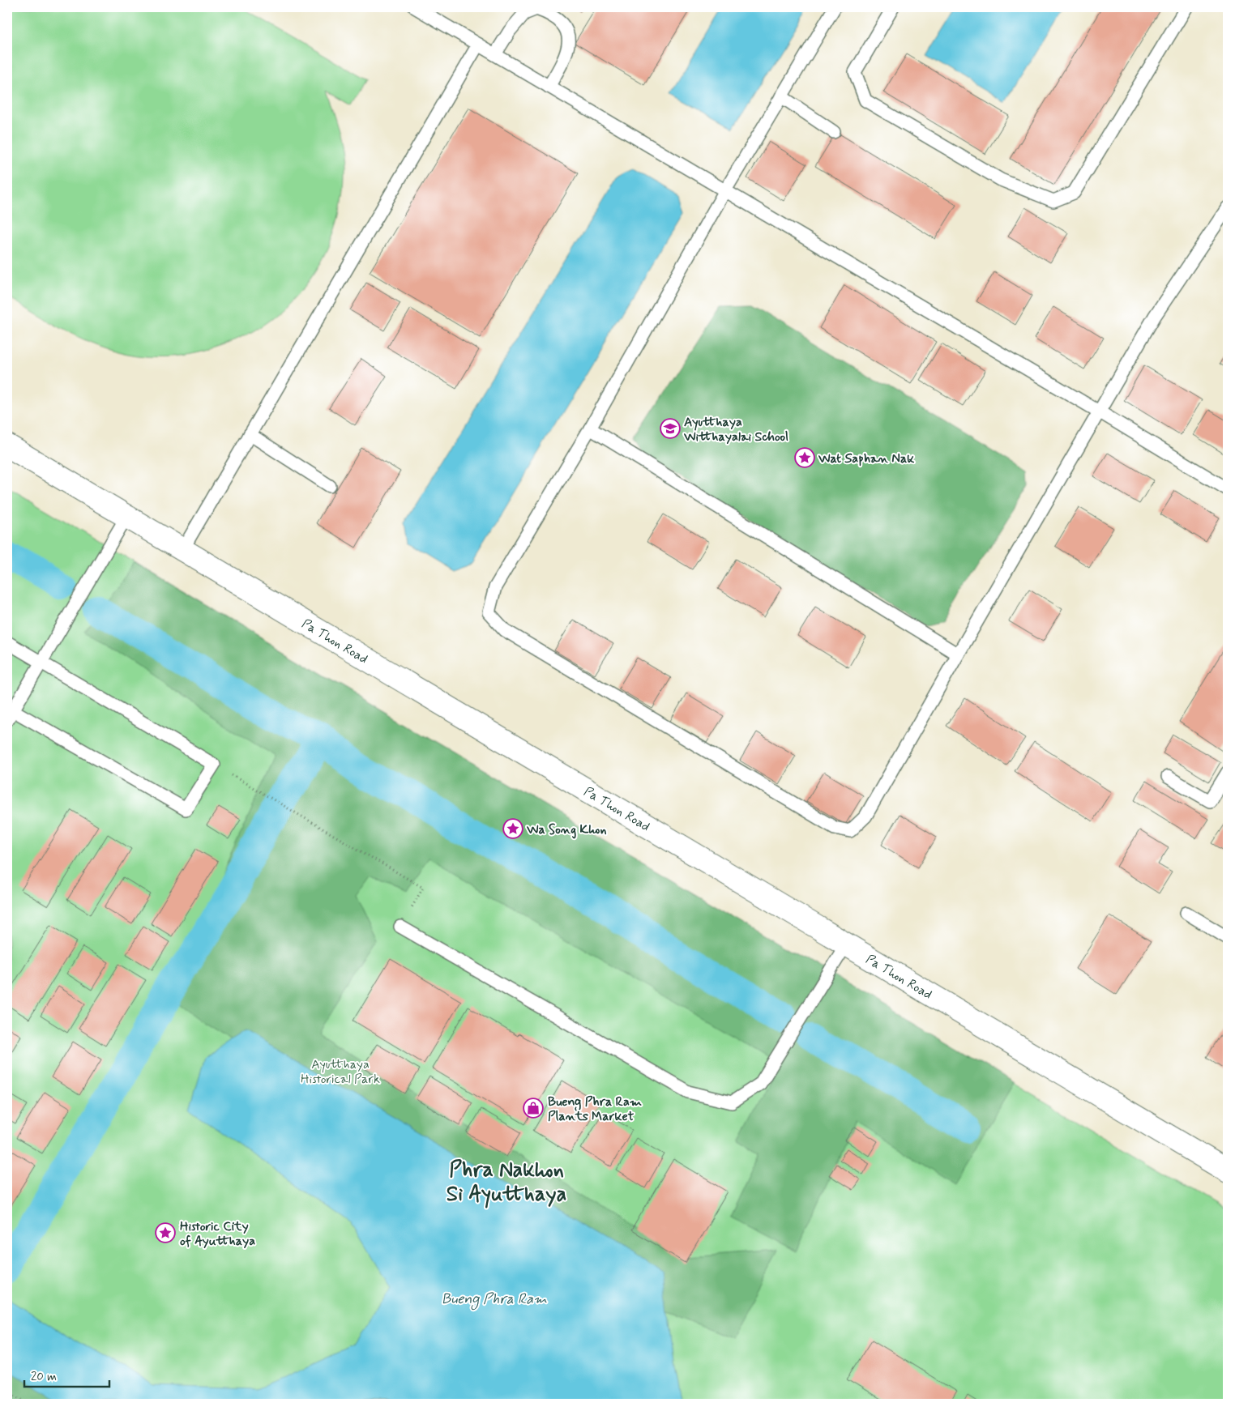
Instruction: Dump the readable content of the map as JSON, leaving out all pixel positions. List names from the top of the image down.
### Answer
{
  "streets": {
    "street": ["Pa Thon Road"]
  },
  "districts": ["Phra Nakhon Si Ayutthaya"],
  "water": ["Bueng Phra Ram"],
  "parks": ["Ayutthaya Historical Park"],
  "places": {
    "school or university": ["Ayutthaya Witthayalai School"],
    "place": ["Wat Saphan Nak", "Wa Song Khon", "Historic City of Ayutthaya"],
    "shop": ["Bueng Phra Ram Plants Market"]
  },
  "scale_bar": "20 m"
}
